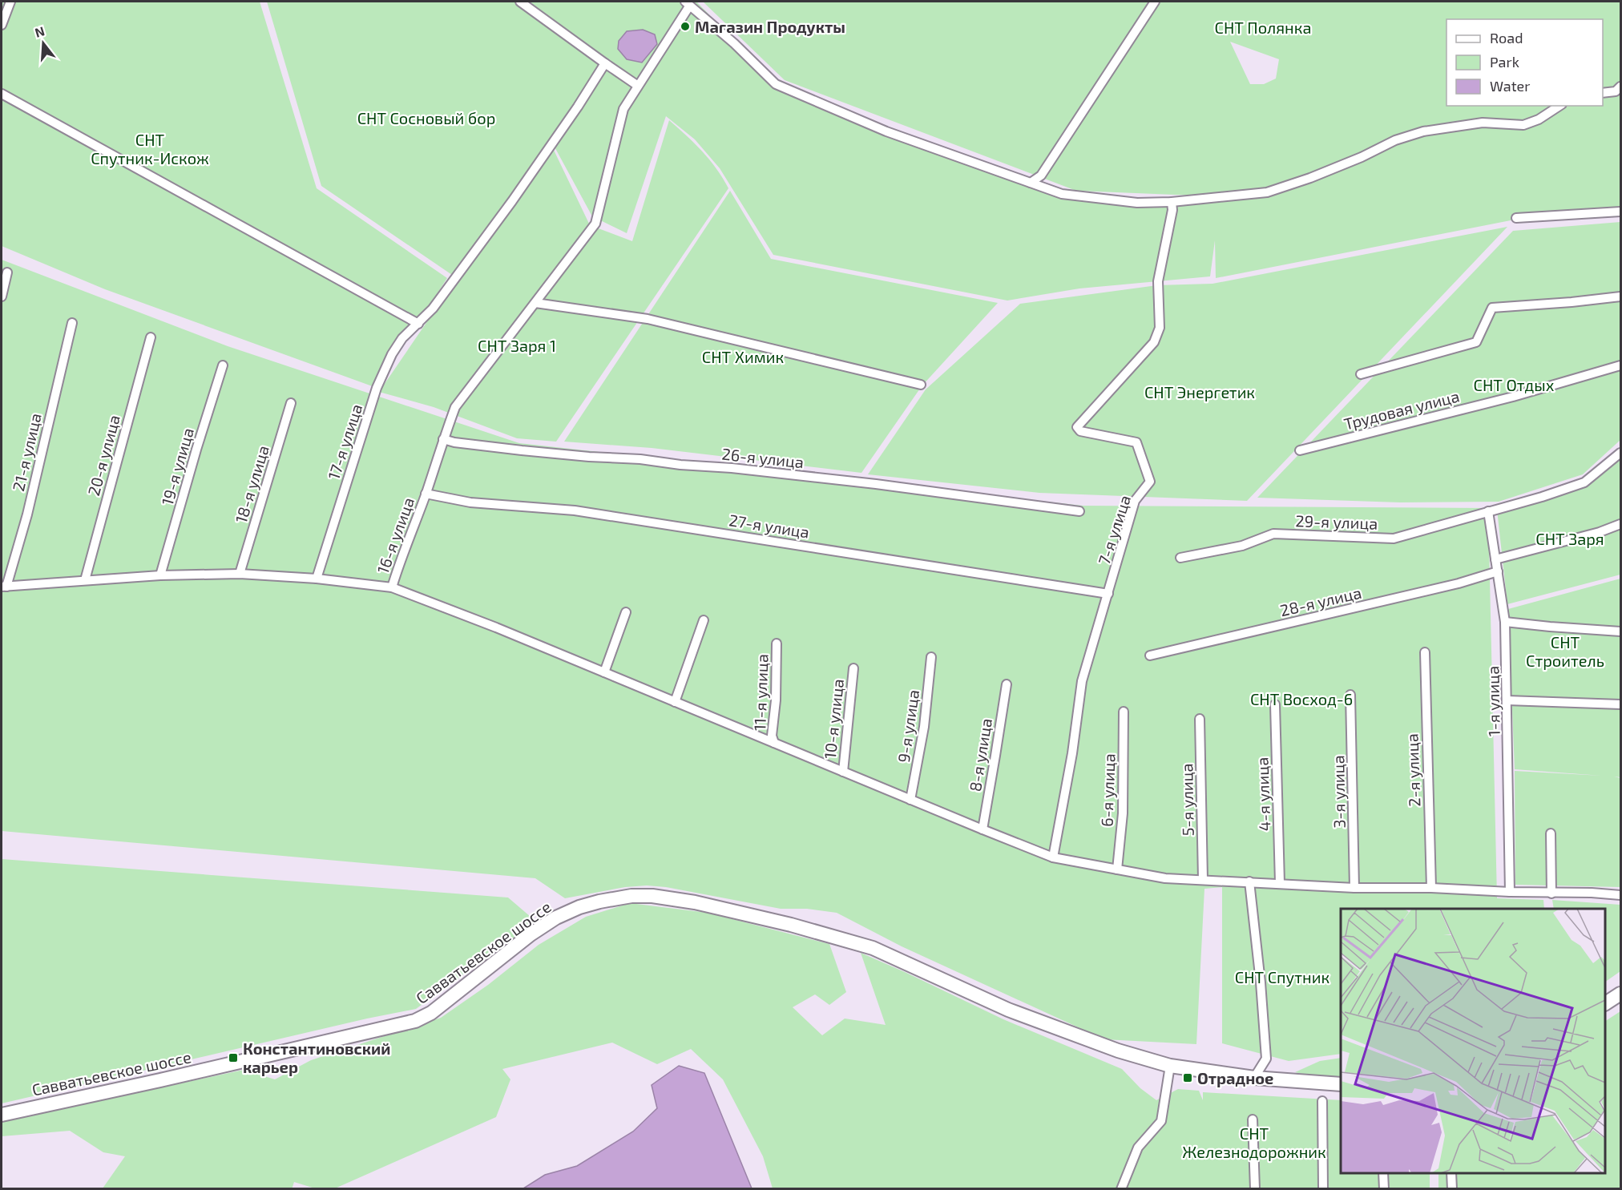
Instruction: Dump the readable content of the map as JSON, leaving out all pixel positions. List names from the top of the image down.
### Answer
{
  "streets": {
    "main road": ["Савватьевское шоссе"],
    "street": [
      "Трудовая улица",
      "17-я улица",
      "21-я улица",
      "20-я улица",
      "26-я улица",
      "19-я улица",
      "18-я улица",
      "29-я улица",
      "27-я улица",
      "7-я улица",
      "16-я улица",
      "28-я улица",
      "11-я улица",
      "1-я улица",
      "10-я улица",
      "9-я улица",
      "8-я улица",
      "2-я улица",
      "6-я улица",
      "3-я улица",
      "4-я улица",
      "5-я улица"
    ]
  },
  "crossings": [
    ["26-я улица", "16-я улица"],
    ["29-я улица", "1-я улица"],
    ["27-я улица", "7-я улица"],
    ["27-я улица", "16-я улица"],
    ["28-я улица", "1-я улица"]
  ],
  "parks": [
    "СНТ Полянка",
    "СНТ Сосновый бор",
    "СНТ Спутник-Искож",
    "СНТ Заря 1",
    "СНТ Химик",
    "СНТ Отдых",
    "СНТ Энергетик",
    "СНТ Заря",
    "СНТ Строитель",
    "СНТ Восход-6",
    "СНТ Спутник",
    "СНТ Железнодорожник"
  ],
  "places": {
    "other": ["Магазин Продукты"],
    "transit": ["Константиновский карьер", "Отрадное"]
  },
  "legend": ["Road", "Park", "Water"],
  "north": "top"
}
